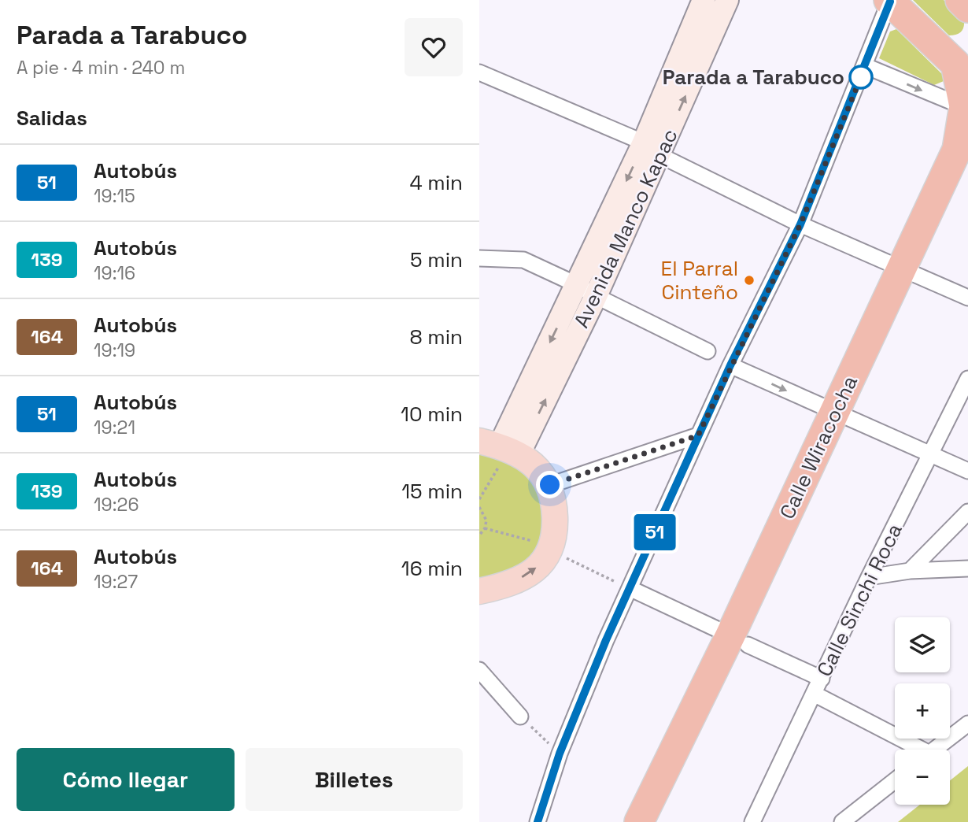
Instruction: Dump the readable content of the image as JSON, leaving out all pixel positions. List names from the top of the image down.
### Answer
{
  "streets": {
    "highway": ["Calle Wiracocha"],
    "main road": ["Avenida Manco Kapac"],
    "street": ["Calle Sinchi Roca"]
  },
  "places": ["Parada a Tarabuco", "El Parral Cinteño"],
  "lines": ["bus line 51"],
  "page": {
    "heading": [
      ["Parada a Tarabuco", "A pie · 4 min · 240 m"],
      "Salidas"
    ],
    "on_map": "51",
    "list": [
      {
        "mark": "51",
        "name": "Autobús",
        "note": "19:15",
        "value": "4 min"
      },
      {
        "mark": "139",
        "name": "Autobús",
        "note": "19:16",
        "value": "5 min"
      },
      {
        "mark": "164",
        "name": "Autobús",
        "note": "19:19",
        "value": "8 min"
      },
      {
        "mark": "51",
        "name": "Autobús",
        "note": "19:21",
        "value": "10 min"
      },
      {
        "mark": "139",
        "name": "Autobús",
        "note": "19:26",
        "value": "15 min"
      },
      {
        "mark": "164",
        "name": "Autobús",
        "note": "19:27",
        "value": "16 min"
      }
    ],
    "map_buttons": ["+", "−"],
    "buttons": ["Cómo llegar", "Billetes"]
  }
}
